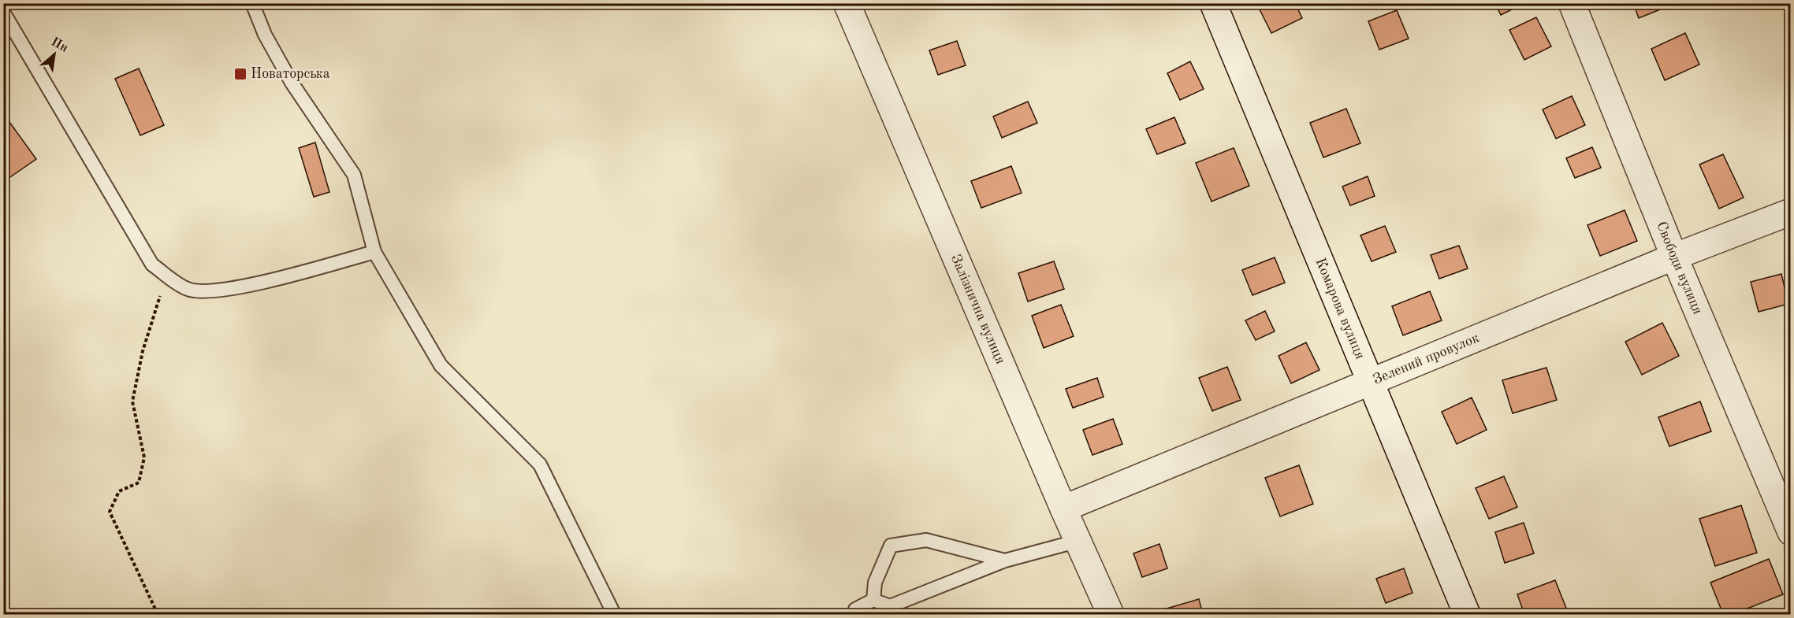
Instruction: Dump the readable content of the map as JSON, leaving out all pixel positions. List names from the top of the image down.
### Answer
{
  "streets": {
    "street": [
      "Свободи вулиця",
      "Залізнична вулиця",
      "Комарова вулиця",
      "Зелений провулок"
    ]
  },
  "crossings": [
    ["Свободи вулиця", "Зелений провулок"],
    ["Залізнична вулиця", "Зелений провулок"],
    ["Комарова вулиця", "Зелений провулок"]
  ],
  "places": {
    "transit": ["Новаторська"]
  },
  "north": "top right"
}
